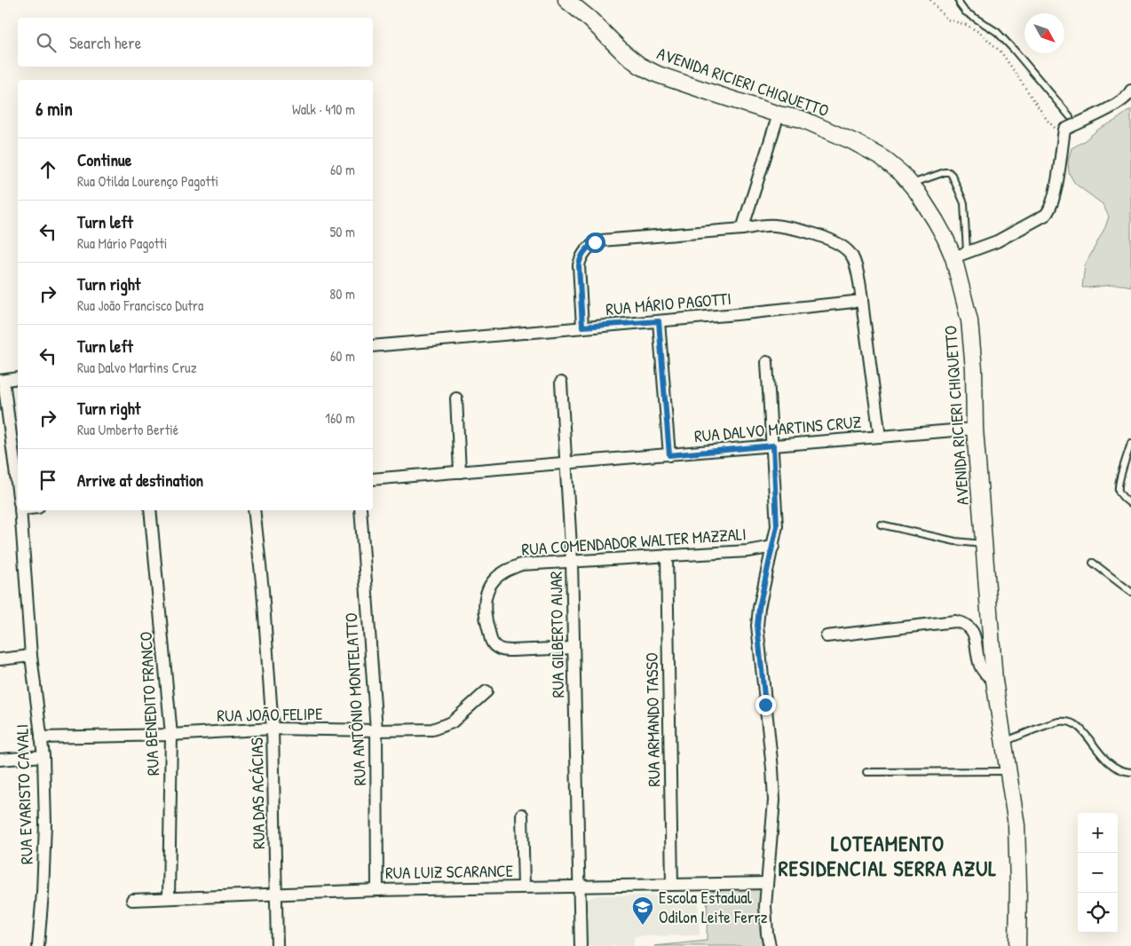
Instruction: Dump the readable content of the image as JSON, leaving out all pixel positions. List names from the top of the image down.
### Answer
{
  "streets": {
    "street": [
      "AVENIDA RICIERI CHIQUETTO",
      "RUA MÁRIO PAGOTTI",
      "RUA DALVO MARTINS CRUZ",
      "RUA COMENDADOR WALTER MAZZALI",
      "RUA GILBERTO AIJAR",
      "RUA ANTÔNIO MONTELATTO",
      "RUA BENEDITO FRANCO",
      "RUA JOÃO FELIPE",
      "RUA ARMANDO TASSO",
      "RUA DAS ACÁCIAS",
      "RUA EVARISTO CAVALI",
      "RUA LUIZ SCARANCE"
    ]
  },
  "crossings": [
    ["AVENIDA RICIERI CHIQUETTO", "RUA DALVO MARTINS CRUZ"],
    ["RUA DALVO MARTINS CRUZ", "RUA GILBERTO AIJAR"],
    ["RUA COMENDADOR WALTER MAZZALI", "RUA GILBERTO AIJAR"],
    ["RUA COMENDADOR WALTER MAZZALI", "RUA ARMANDO TASSO"],
    ["RUA GILBERTO AIJAR", "RUA LUIZ SCARANCE"],
    ["RUA ANTÔNIO MONTELATTO", "RUA JOÃO FELIPE"],
    ["RUA ANTÔNIO MONTELATTO", "RUA LUIZ SCARANCE"],
    ["RUA BENEDITO FRANCO", "RUA JOÃO FELIPE"],
    ["RUA BENEDITO FRANCO", "RUA LUIZ SCARANCE"],
    ["RUA JOÃO FELIPE", "RUA DAS ACÁCIAS"],
    ["RUA JOÃO FELIPE", "RUA EVARISTO CAVALI"],
    ["RUA ARMANDO TASSO", "RUA LUIZ SCARANCE"],
    ["RUA DAS ACÁCIAS", "RUA LUIZ SCARANCE"]
  ],
  "districts": ["LOTEAMENTO RESIDENCIAL SERRA AZUL"],
  "places": {
    "school or university": ["Escola Estadual Odilon Leite Ferrz"]
  },
  "north": "bottom right",
  "page": {
    "search": "Search here",
    "heading": ["6 min", "Walk · 410 m"],
    "list": [
      ["Continue", "Rua Otilda Lourenço Pagotti", "60 m"],
      ["Turn left", "Rua Mário Pagotti", "50 m"],
      ["Turn right", "Rua João Francisco Dutra", "80 m"],
      ["Turn left", "Rua Dalvo Martins Cruz", "60 m"],
      ["Turn right", "Rua Umberto Bertié", "160 m"],
      "Arrive at destination"
    ],
    "map_buttons": ["+", "−"]
  }
}
